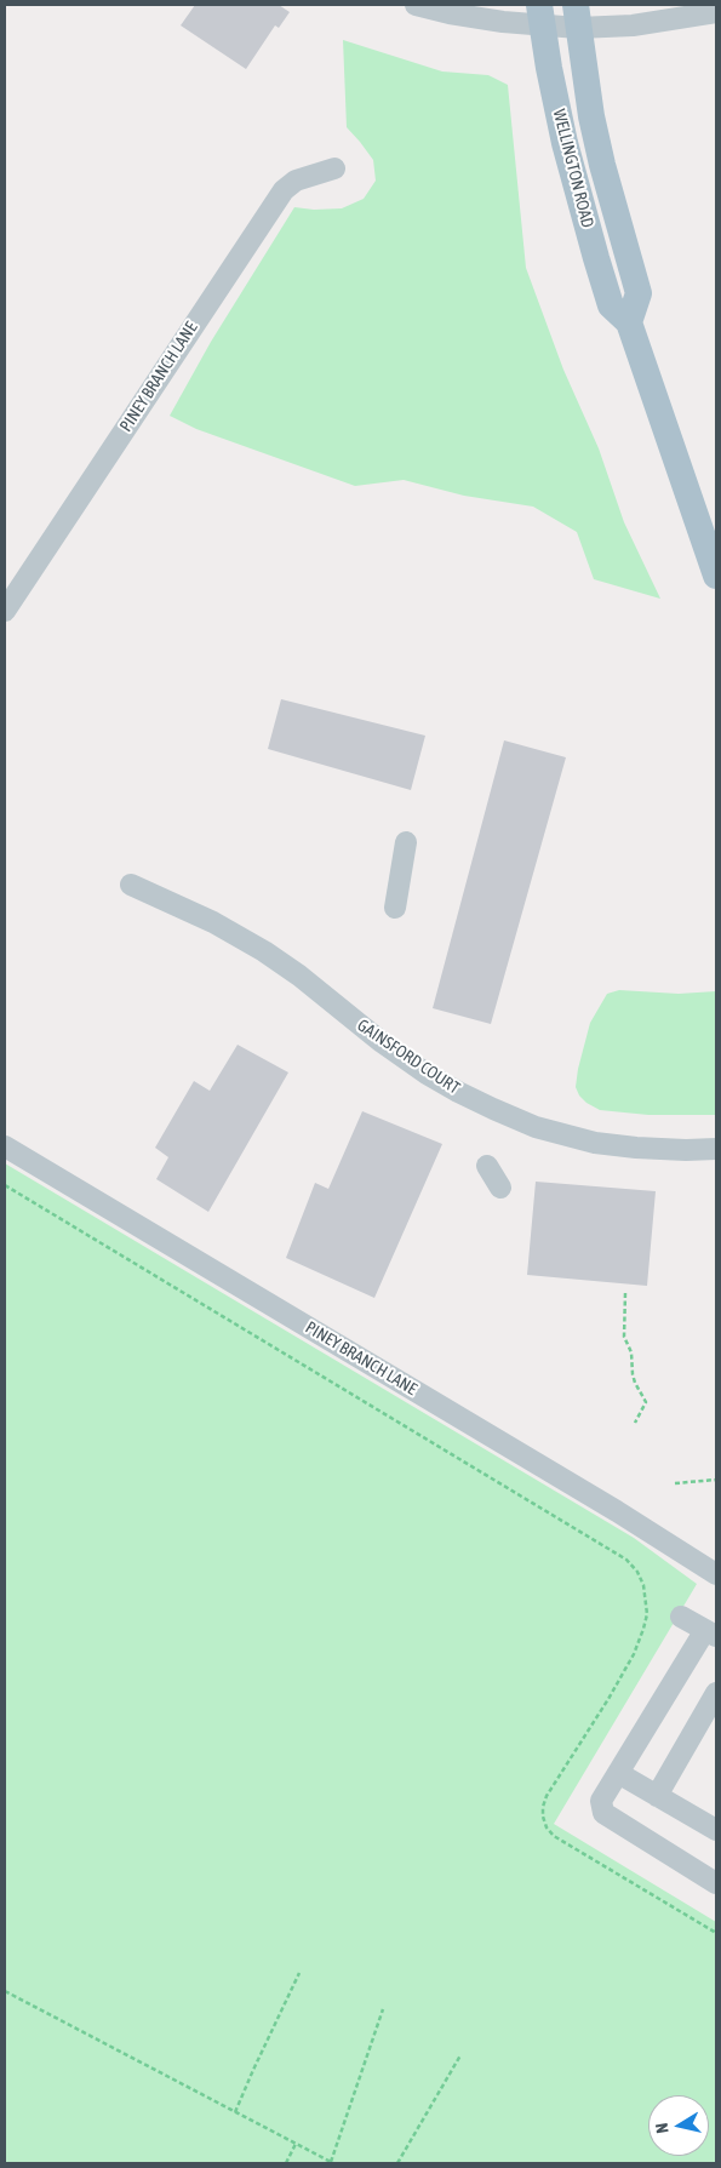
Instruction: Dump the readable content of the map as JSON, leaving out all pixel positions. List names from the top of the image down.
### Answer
{
  "streets": {
    "main road": ["WELLINGTON ROAD"],
    "street": ["PINEY BRANCH LANE", "GAINSFORD COURT"]
  },
  "north": "left"
}
